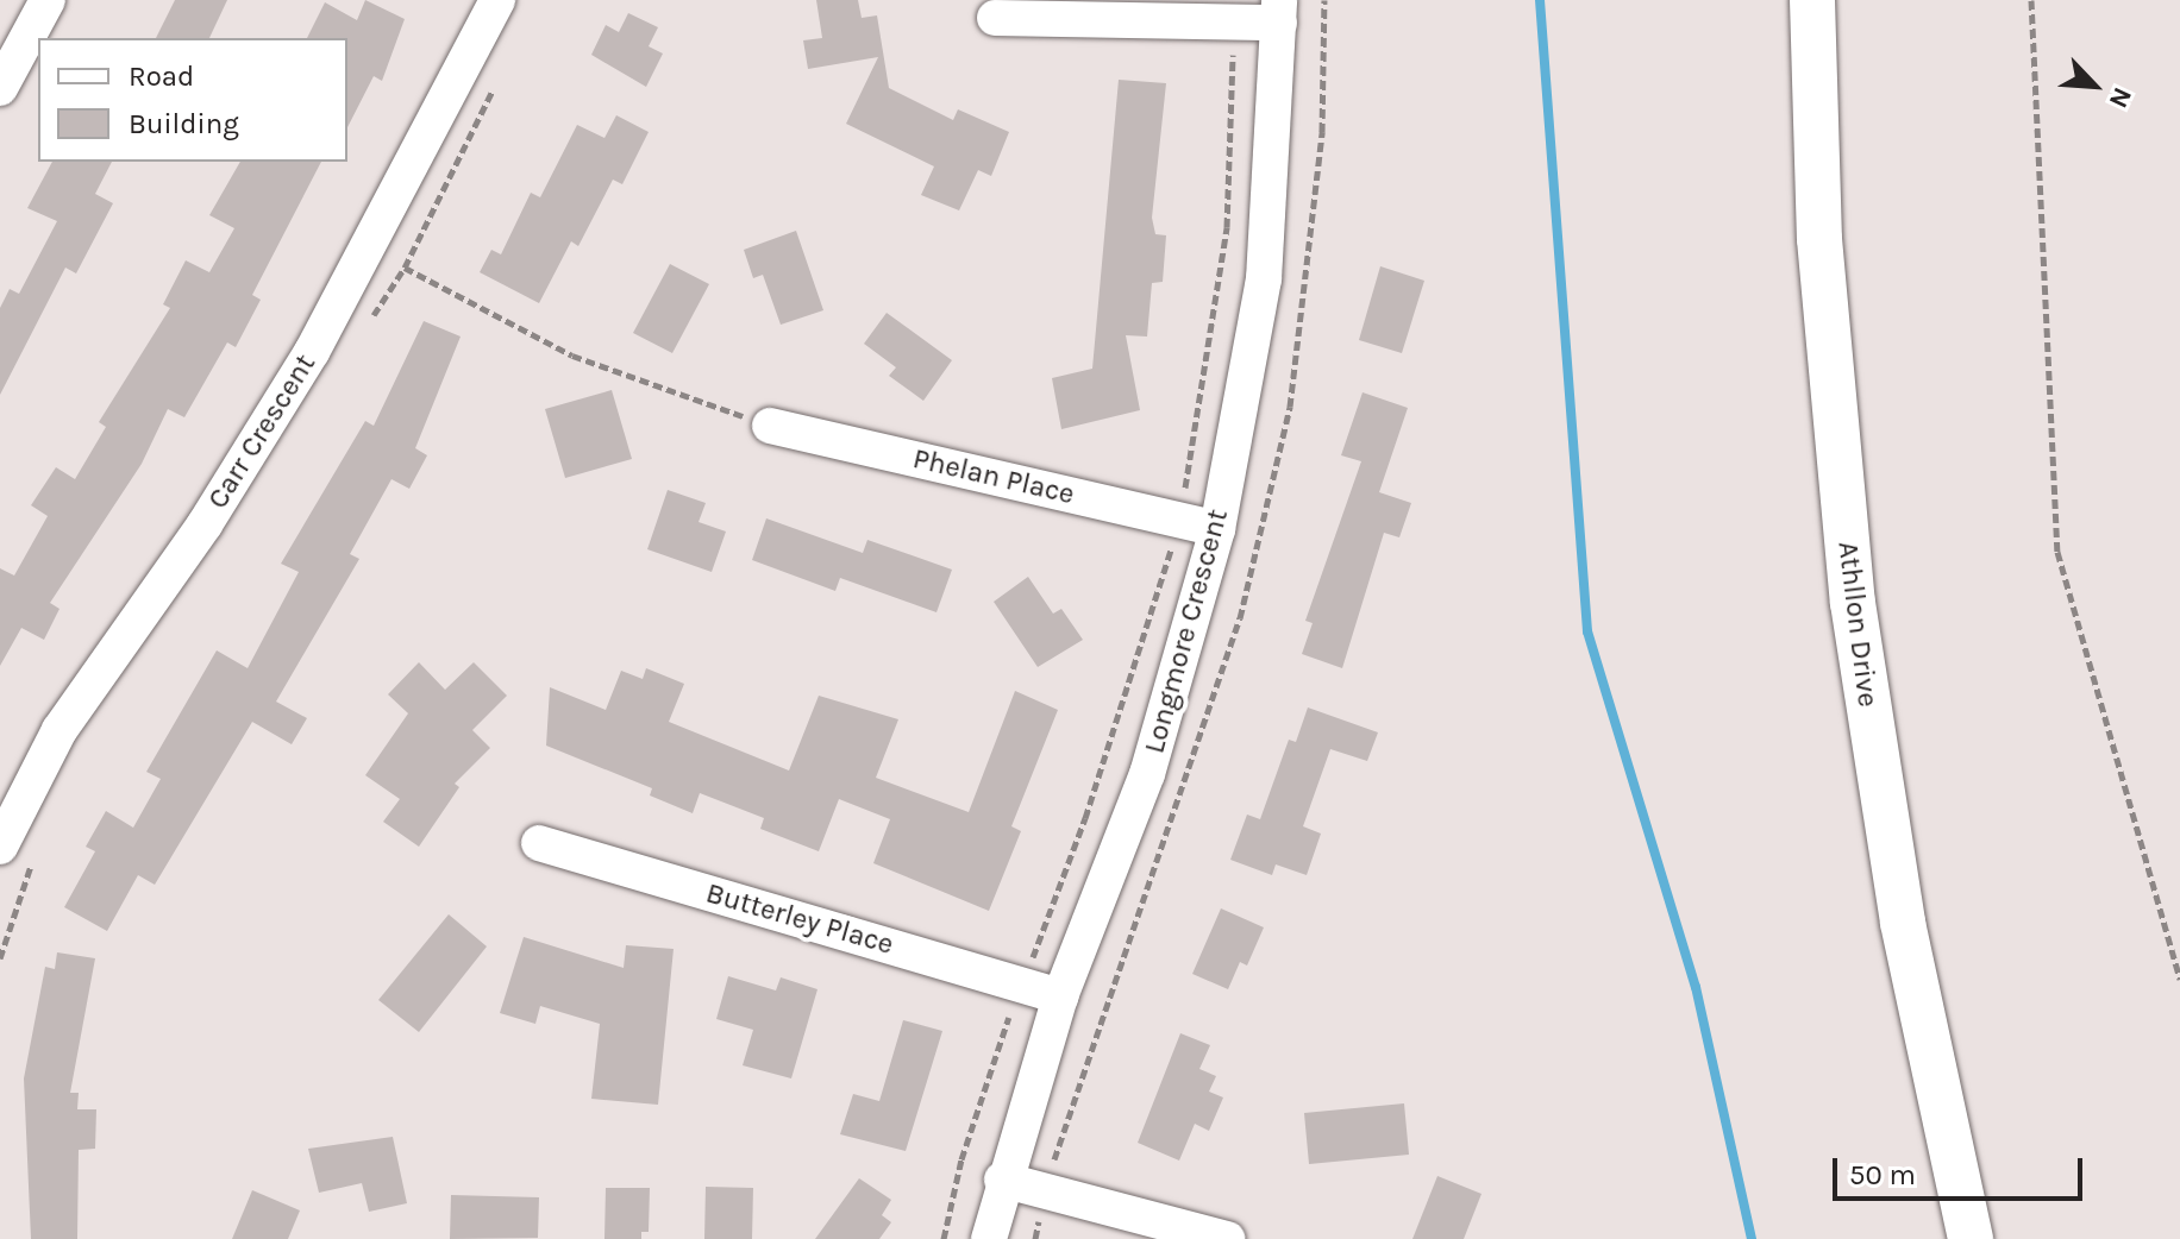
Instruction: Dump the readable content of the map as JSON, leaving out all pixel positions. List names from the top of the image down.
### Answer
{
  "streets": {
    "main road": ["Athllon Drive"],
    "street": [
      "Carr Crescent",
      "Phelan Place",
      "Longmore Crescent",
      "Butterley Place"
    ]
  },
  "crossings": [
    ["Phelan Place", "Longmore Crescent"],
    ["Longmore Crescent", "Butterley Place"]
  ],
  "legend": ["Road", "Building"],
  "scale_bar": "50 m",
  "north": "bottom right"
}
